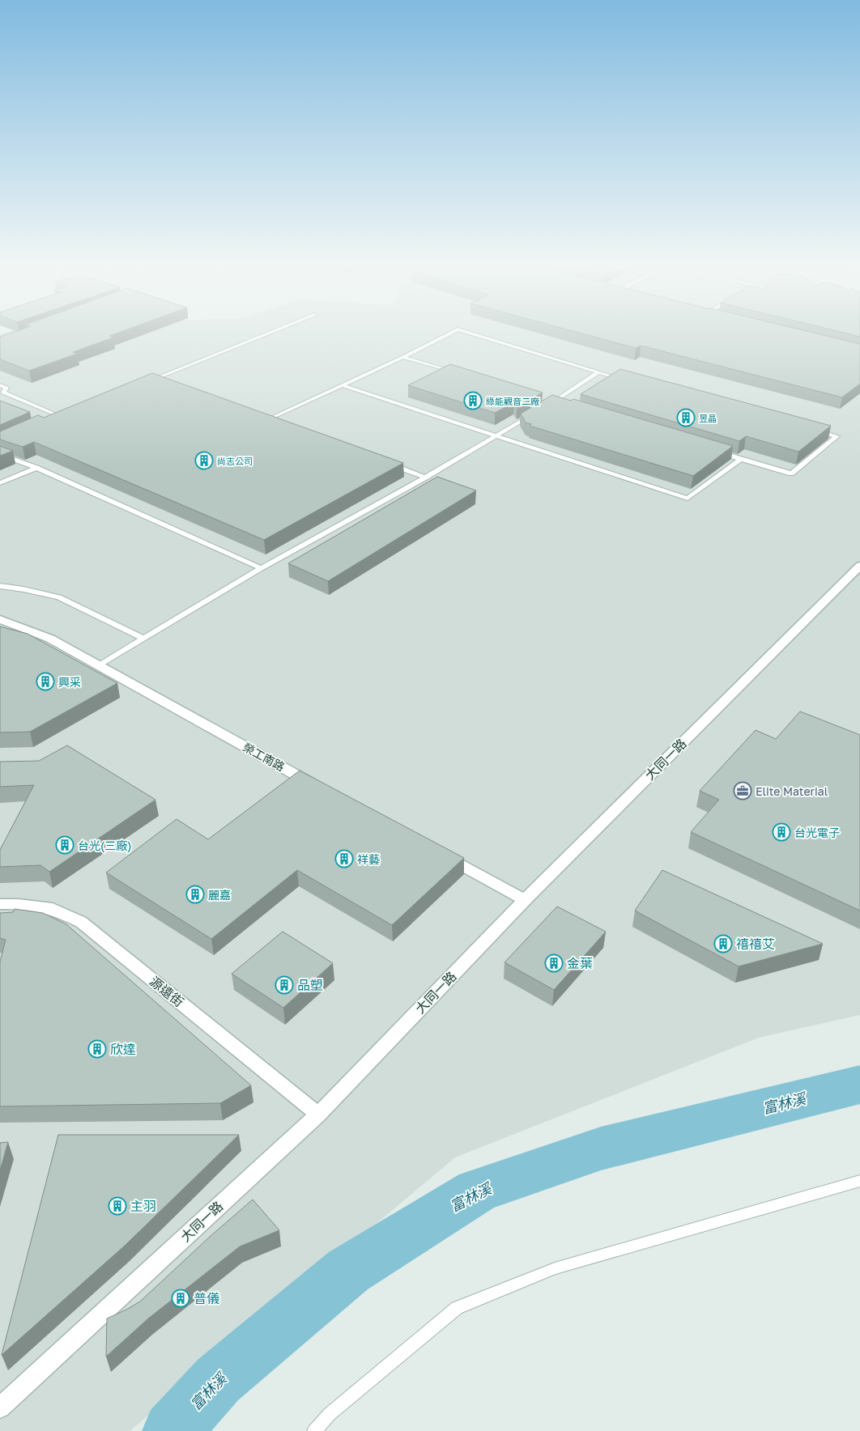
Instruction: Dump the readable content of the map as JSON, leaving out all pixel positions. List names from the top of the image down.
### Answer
{
  "streets": {
    "street": ["榮工南路", "大同一路", "源遠街"]
  },
  "crossings": [
    ["大同一路", "源遠街"]
  ],
  "water": ["富林溪"],
  "places": {
    "building": [
      "綠能觀音二廠",
      "昱晶",
      "尚志公司",
      "興采",
      "台光電子",
      "台光(三廠)",
      "祥藝",
      "麗嘉",
      "禧禧艾",
      "金葉",
      "品塑",
      "欣達",
      "主羽",
      "普儀"
    ],
    "office": ["Elite Material"]
  }
}
